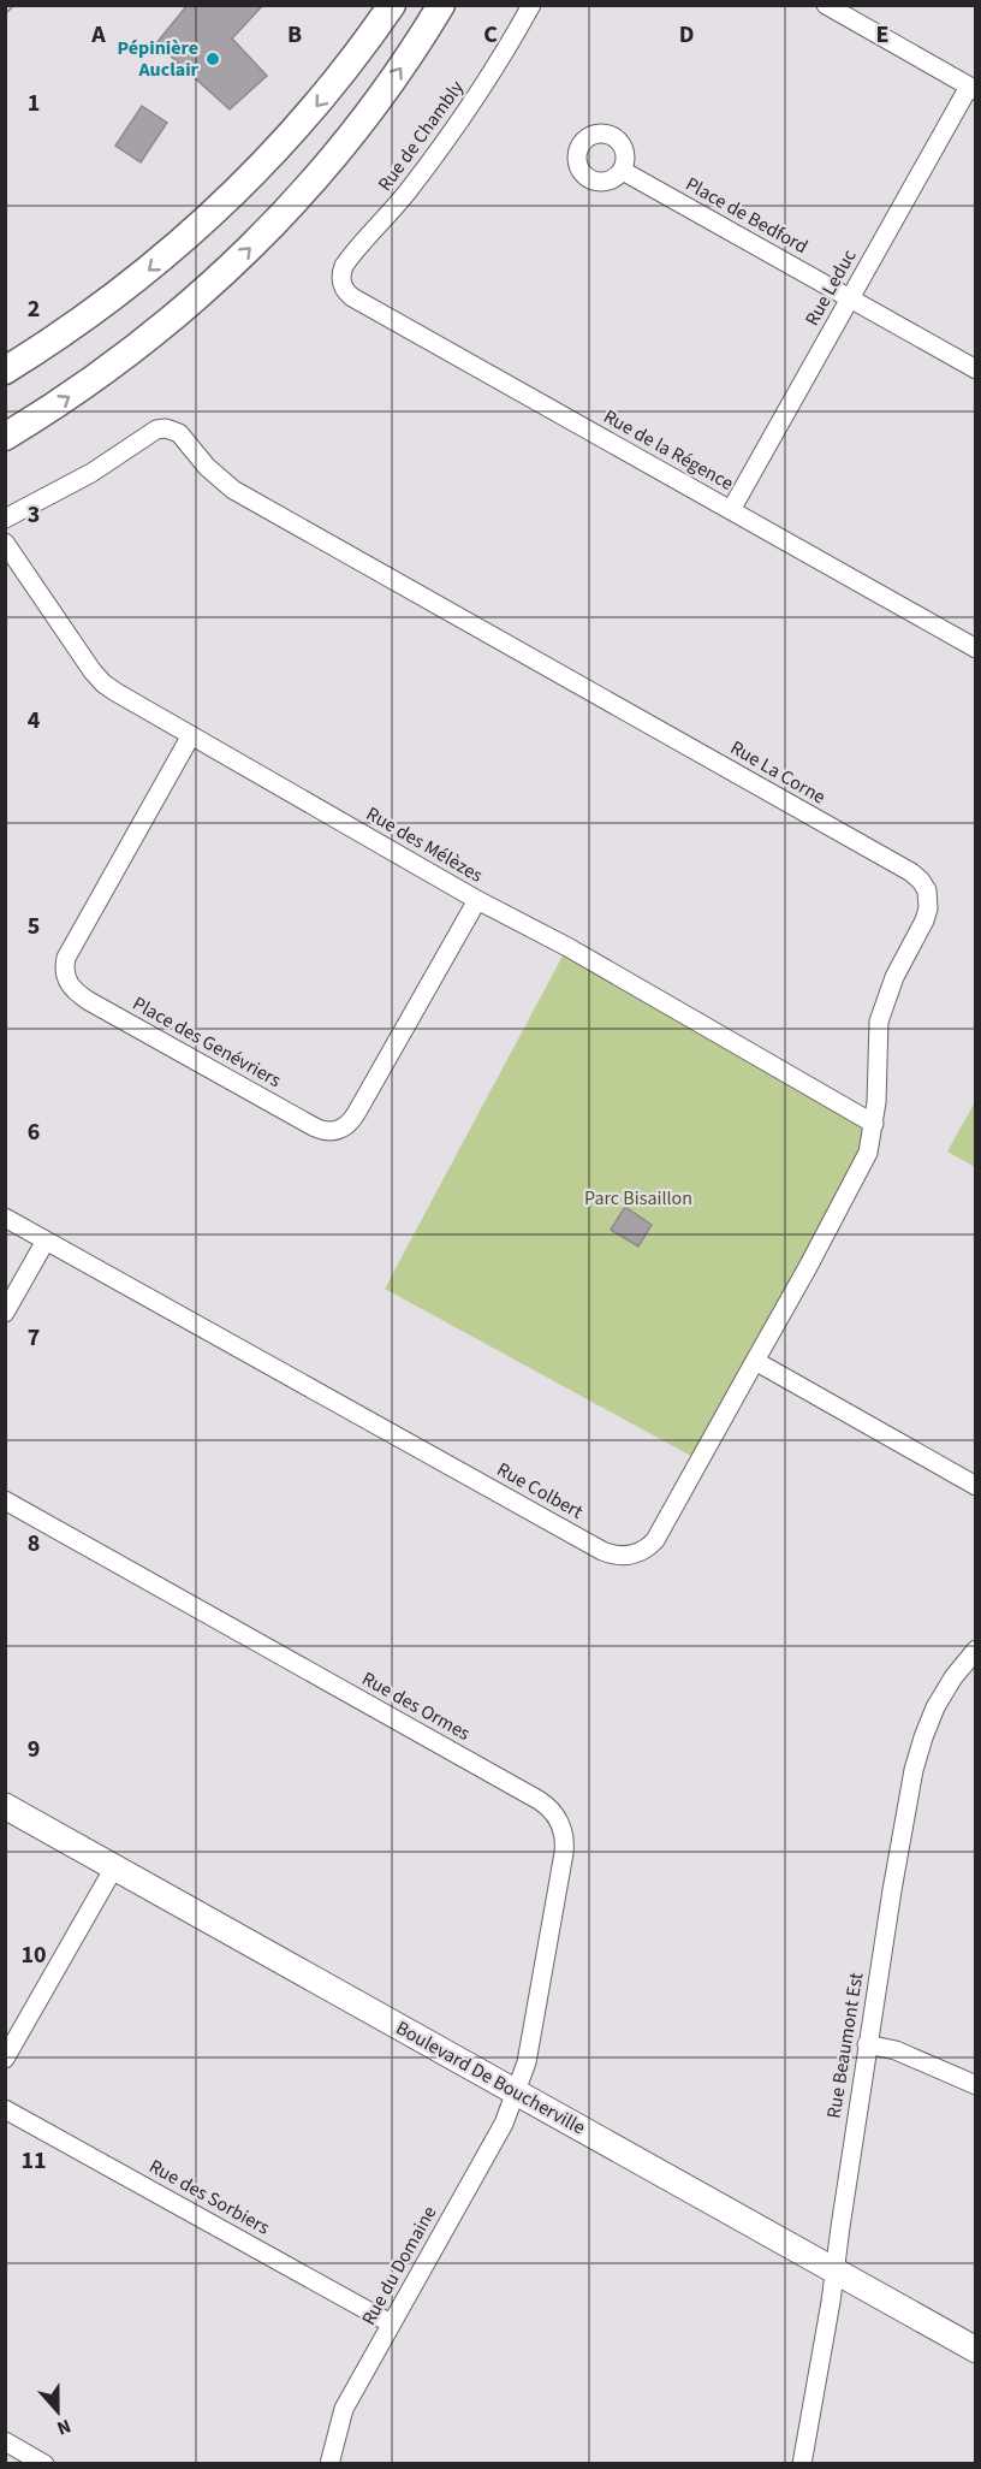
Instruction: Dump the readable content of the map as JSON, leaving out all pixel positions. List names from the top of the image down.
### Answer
{
  "streets": {
    "street": [
      "Rue de Chambly",
      "Place de Bedford",
      "Rue Leduc",
      "Rue de la Régence",
      "Rue La Corne",
      "Rue des Mélèzes",
      "Place des Genévriers",
      "Rue Colbert",
      "Rue des Ormes",
      "Rue Beaumont Est",
      "Boulevard De Boucherville",
      "Rue des Sorbiers",
      "Rue du Domaine"
    ]
  },
  "crossings": [
    ["Rue de Chambly", "Rue de la Régence"],
    ["Place de Bedford", "Rue Leduc"],
    ["Rue Leduc", "Rue de la Régence"],
    ["Rue La Corne", "Rue des Mélèzes"],
    ["Rue La Corne", "Rue Colbert"],
    ["Rue des Mélèzes", "Place des Genévriers"],
    ["Rue des Ormes", "Boulevard De Boucherville"],
    ["Rue des Ormes", "Rue du Domaine"],
    ["Rue Beaumont Est", "Boulevard De Boucherville"],
    ["Boulevard De Boucherville", "Rue du Domaine"],
    ["Rue des Sorbiers", "Rue du Domaine"]
  ],
  "parks": ["Parc Bisaillon"],
  "places": ["Pépinière Auclair"],
  "north": "bottom",
  "grid": {
    "columns": [
      "A",
      "B",
      "C",
      "D",
      "E"
    ],
    "rows": [
      "1",
      "2",
      "3",
      "4",
      "5",
      "6",
      "7",
      "8",
      "9",
      "10",
      "11"
    ]
  }
}
